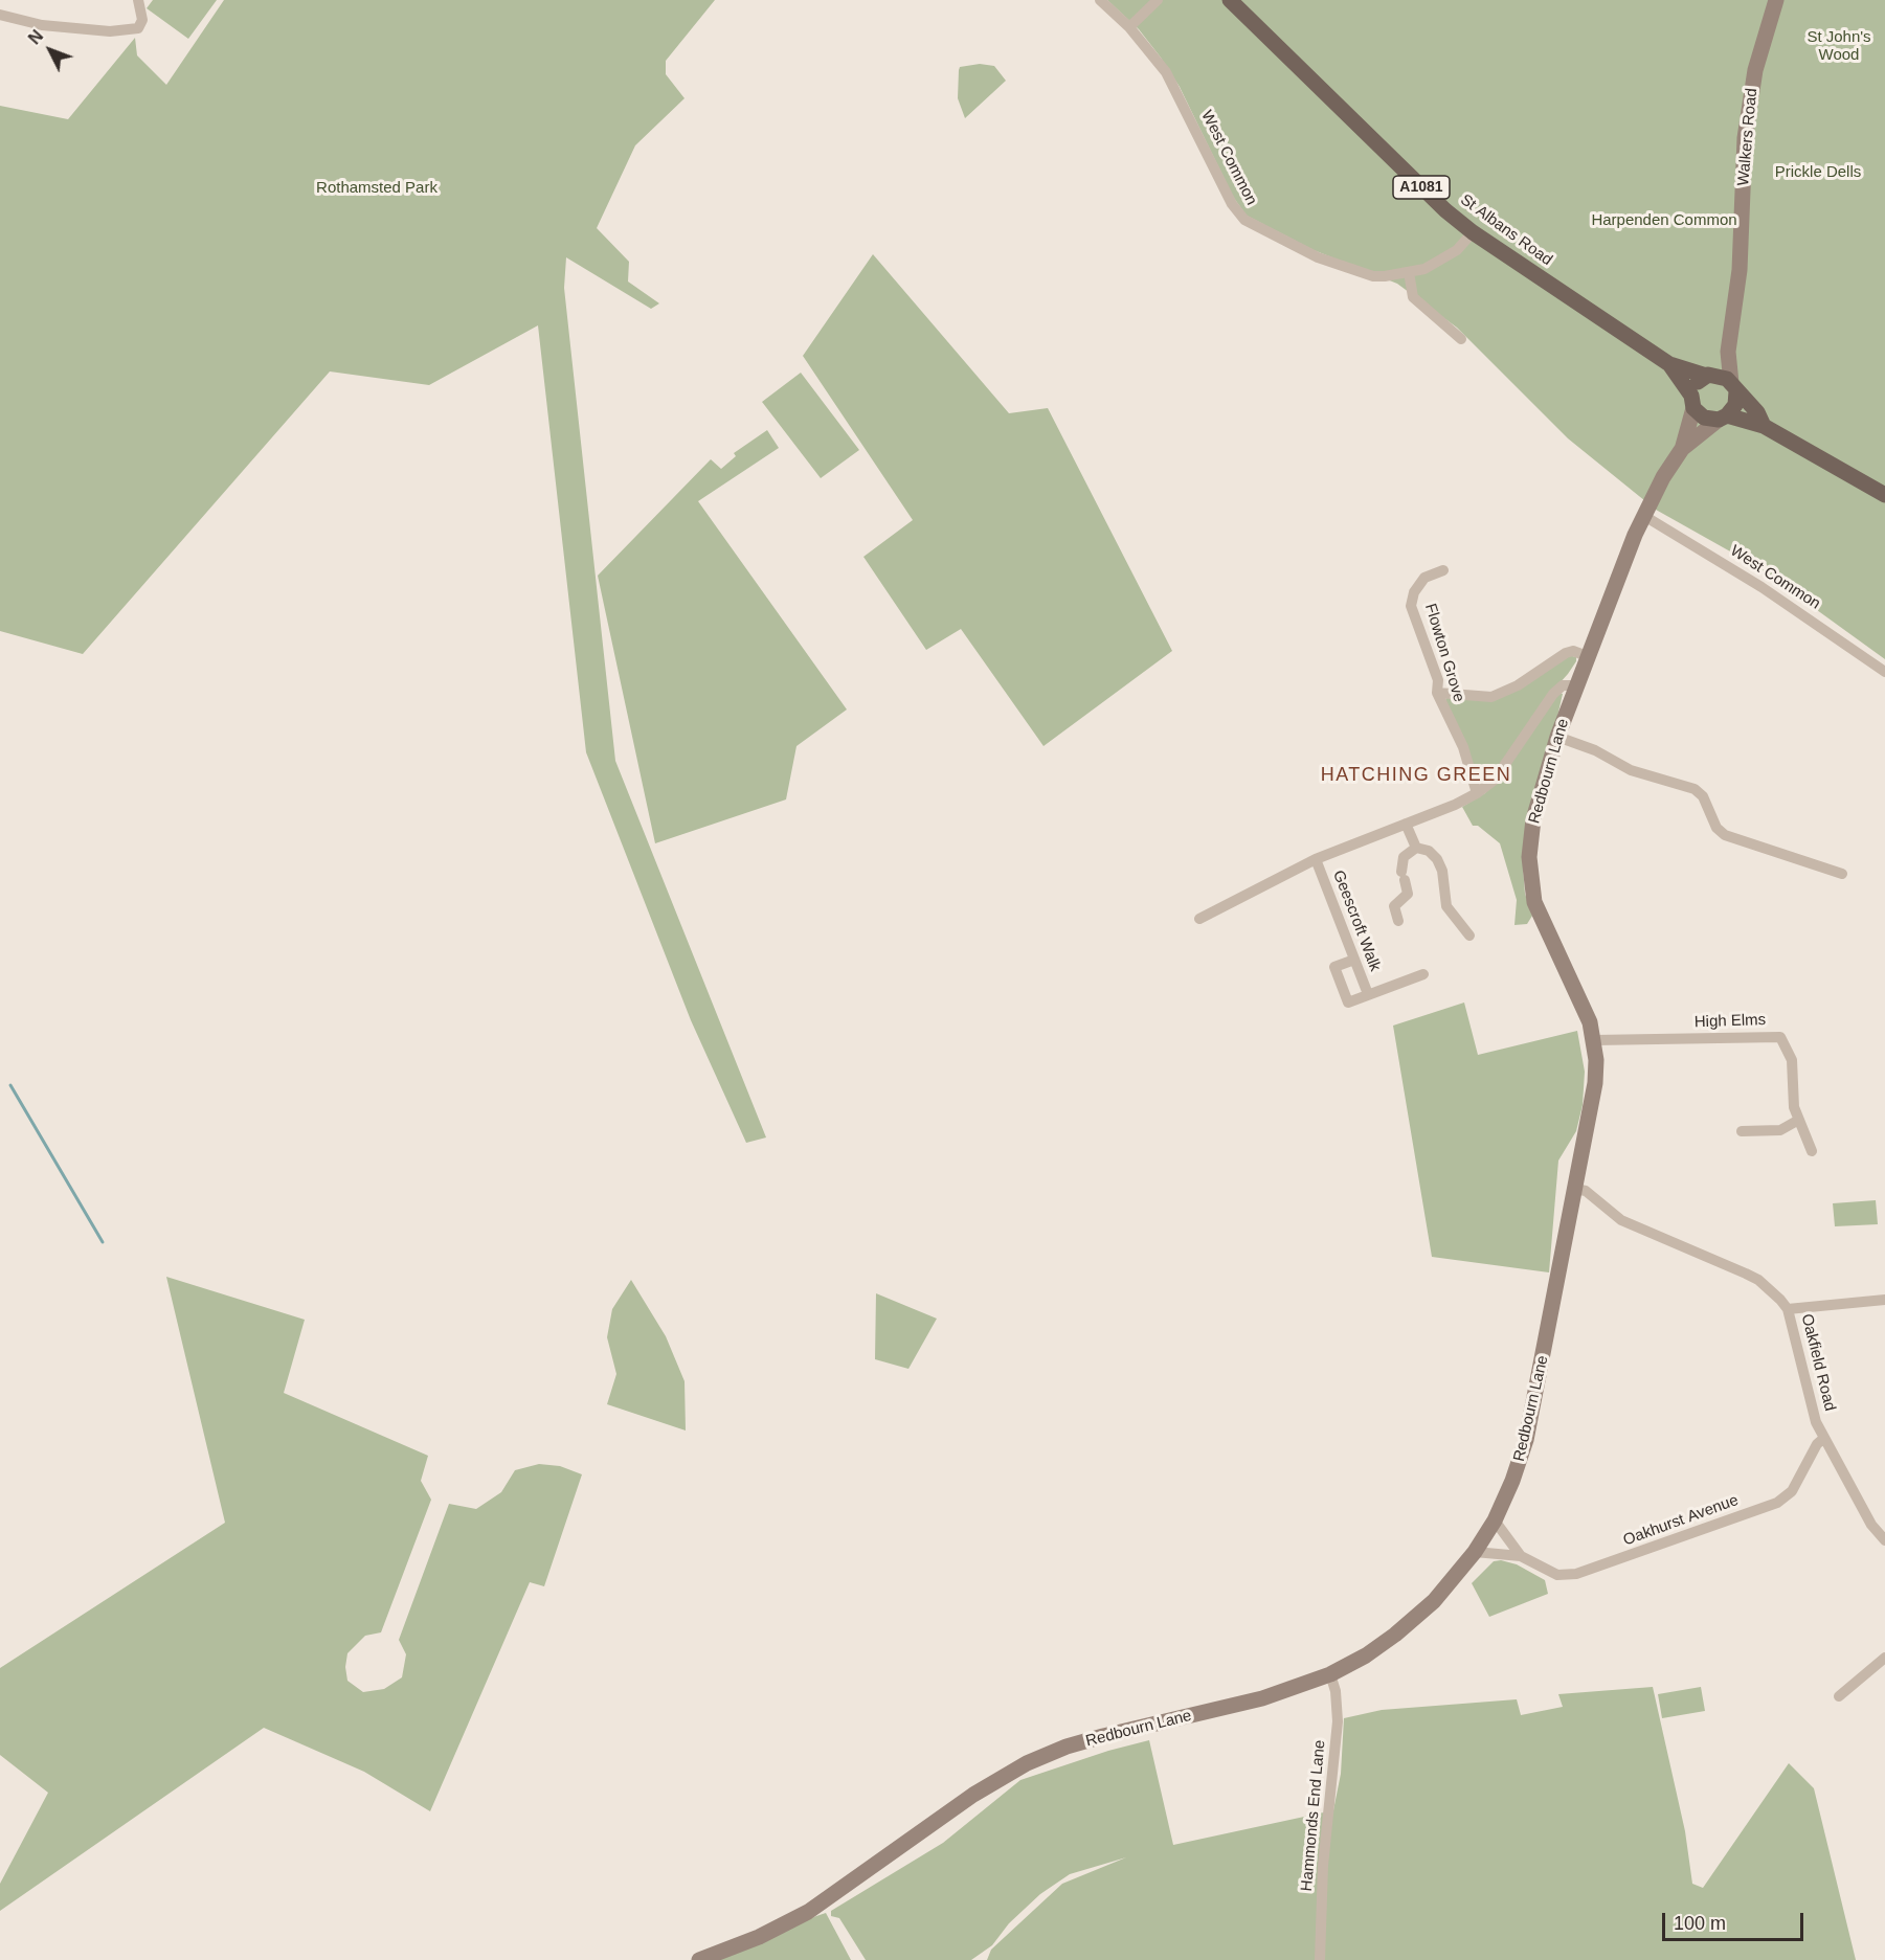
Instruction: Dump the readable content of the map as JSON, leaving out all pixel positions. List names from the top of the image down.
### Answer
{
  "streets": {
    "main road": [
      "Walkers Road",
      "A1081",
      "St Albans Road",
      "Redbourn Lane"
    ],
    "street": [
      "West Common",
      "Flowton Grove",
      "Geescroft Walk",
      "High Elms",
      "Oakfield Road",
      "Oakhurst Avenue",
      "Hammonds End Lane"
    ]
  },
  "crossings": [
    ["Walkers Road", "St Albans Road"],
    ["Walkers Road", "Redbourn Lane"],
    ["West Common", "St Albans Road"],
    ["West Common", "Redbourn Lane"],
    ["St Albans Road", "Redbourn Lane"],
    ["Redbourn Lane", "High Elms"],
    ["Redbourn Lane", "Oakfield Road"],
    ["Redbourn Lane", "Oakhurst Avenue"],
    ["Redbourn Lane", "Hammonds End Lane"],
    ["Oakfield Road", "Oakhurst Avenue"]
  ],
  "districts": ["HATCHING GREEN"],
  "parks": [
    "St John's Wood",
    "Prickle Dells",
    "Rothamsted Park",
    "Harpenden Common"
  ],
  "scale_bar": "100 m",
  "north": "top left"
}
